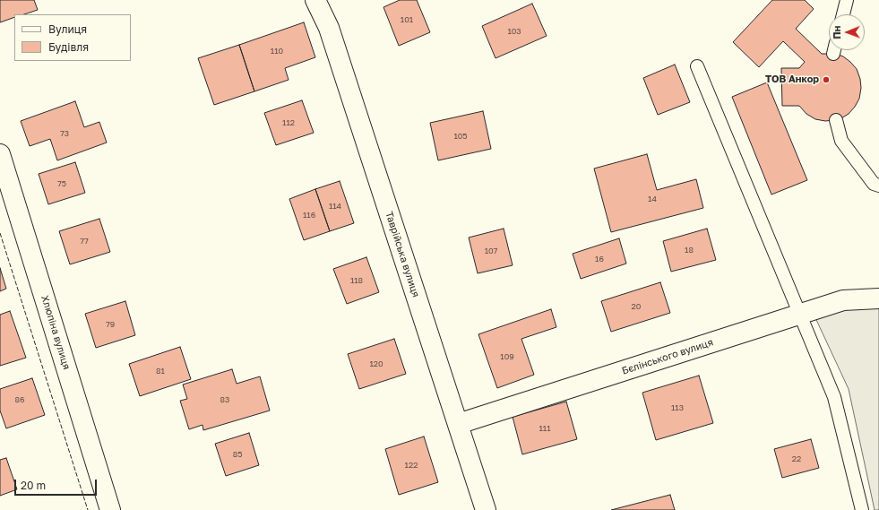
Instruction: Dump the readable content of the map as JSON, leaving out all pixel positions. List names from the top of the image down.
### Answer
{
  "streets": {
    "street": ["Таврійська вулиця", "Хлюпіна вулиця", "Бєлінського вулиця"]
  },
  "crossings": [
    ["Таврійська вулиця", "Бєлінського вулиця"]
  ],
  "places": ["ТОВ Анкор"],
  "house_numbers": [
    "101",
    "103",
    "110",
    "112",
    "73",
    "105",
    "75",
    "14",
    "114",
    "116",
    "77",
    "18",
    "107",
    "16",
    "118",
    "20",
    "79",
    "109",
    "120",
    "81",
    "86",
    "83",
    "113",
    "111",
    "85",
    "22",
    "122"
  ],
  "legend": ["Вулиця", "Будівля"],
  "scale_bar": "20 m",
  "north": "left"
}
